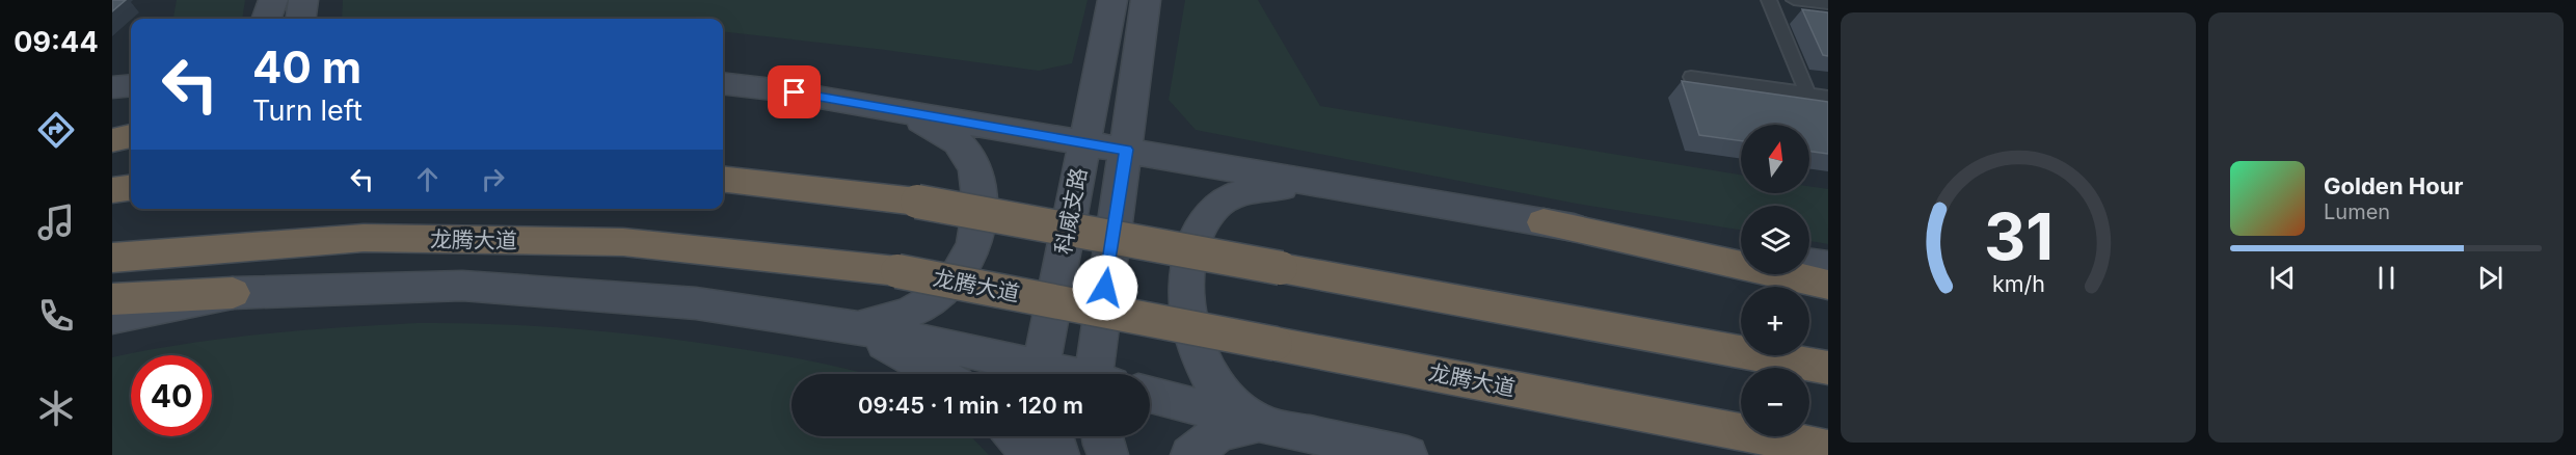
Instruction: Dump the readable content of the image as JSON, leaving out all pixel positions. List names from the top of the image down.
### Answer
{
  "streets": {
    "highway": ["龙腾大道"],
    "main road": ["科威支路"]
  },
  "north": "top",
  "page": {
    "tabs": "09:44",
    "turn": ["40 m", "Turn left"],
    "map_buttons": ["+", "−"],
    "song": ["Golden Hour", "Lumen"],
    "limit": "40",
    "trip": "09:45 · 1 min · 120 m",
    "gauge": ["31", "km/h"]
  }
}
